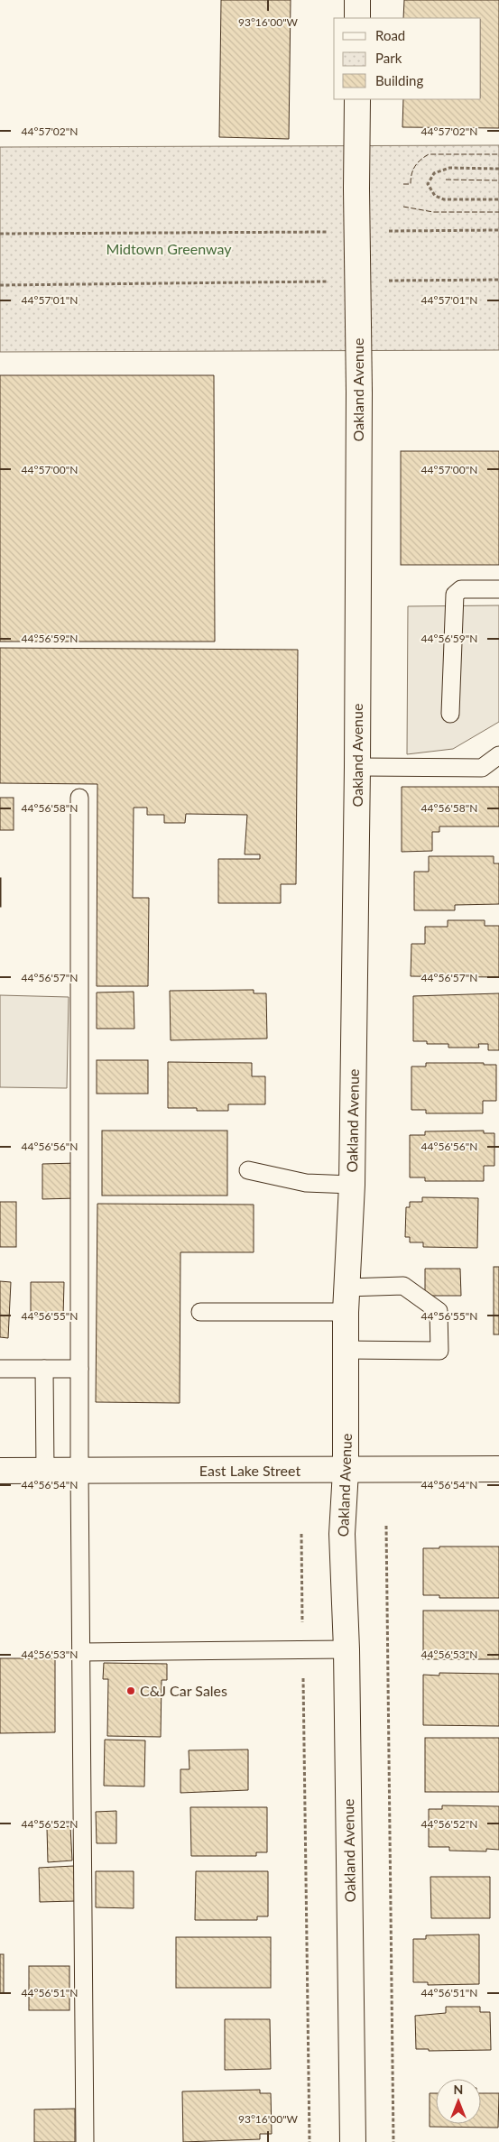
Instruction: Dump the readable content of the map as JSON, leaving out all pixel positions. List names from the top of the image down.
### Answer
{
  "streets": {
    "street": ["Oakland Avenue", "East Lake Street"]
  },
  "crossings": [
    ["Oakland Avenue", "East Lake Street"]
  ],
  "parks": ["Midtown Greenway"],
  "places": ["C&J Car Sales"],
  "legend": ["Road", "Park", "Building"],
  "north": "top",
  "coordinates": [
    "93°16'00\"W",
    "44°57'02\"N",
    "44°57'01\"N",
    "44°57'00\"N",
    "44°56'59\"N",
    "44°56'58\"N",
    "44°56'57\"N",
    "44°56'56\"N",
    "44°56'55\"N",
    "44°56'54\"N",
    "44°56'53\"N",
    "44°56'52\"N",
    "44°56'51\"N"
  ]
}
